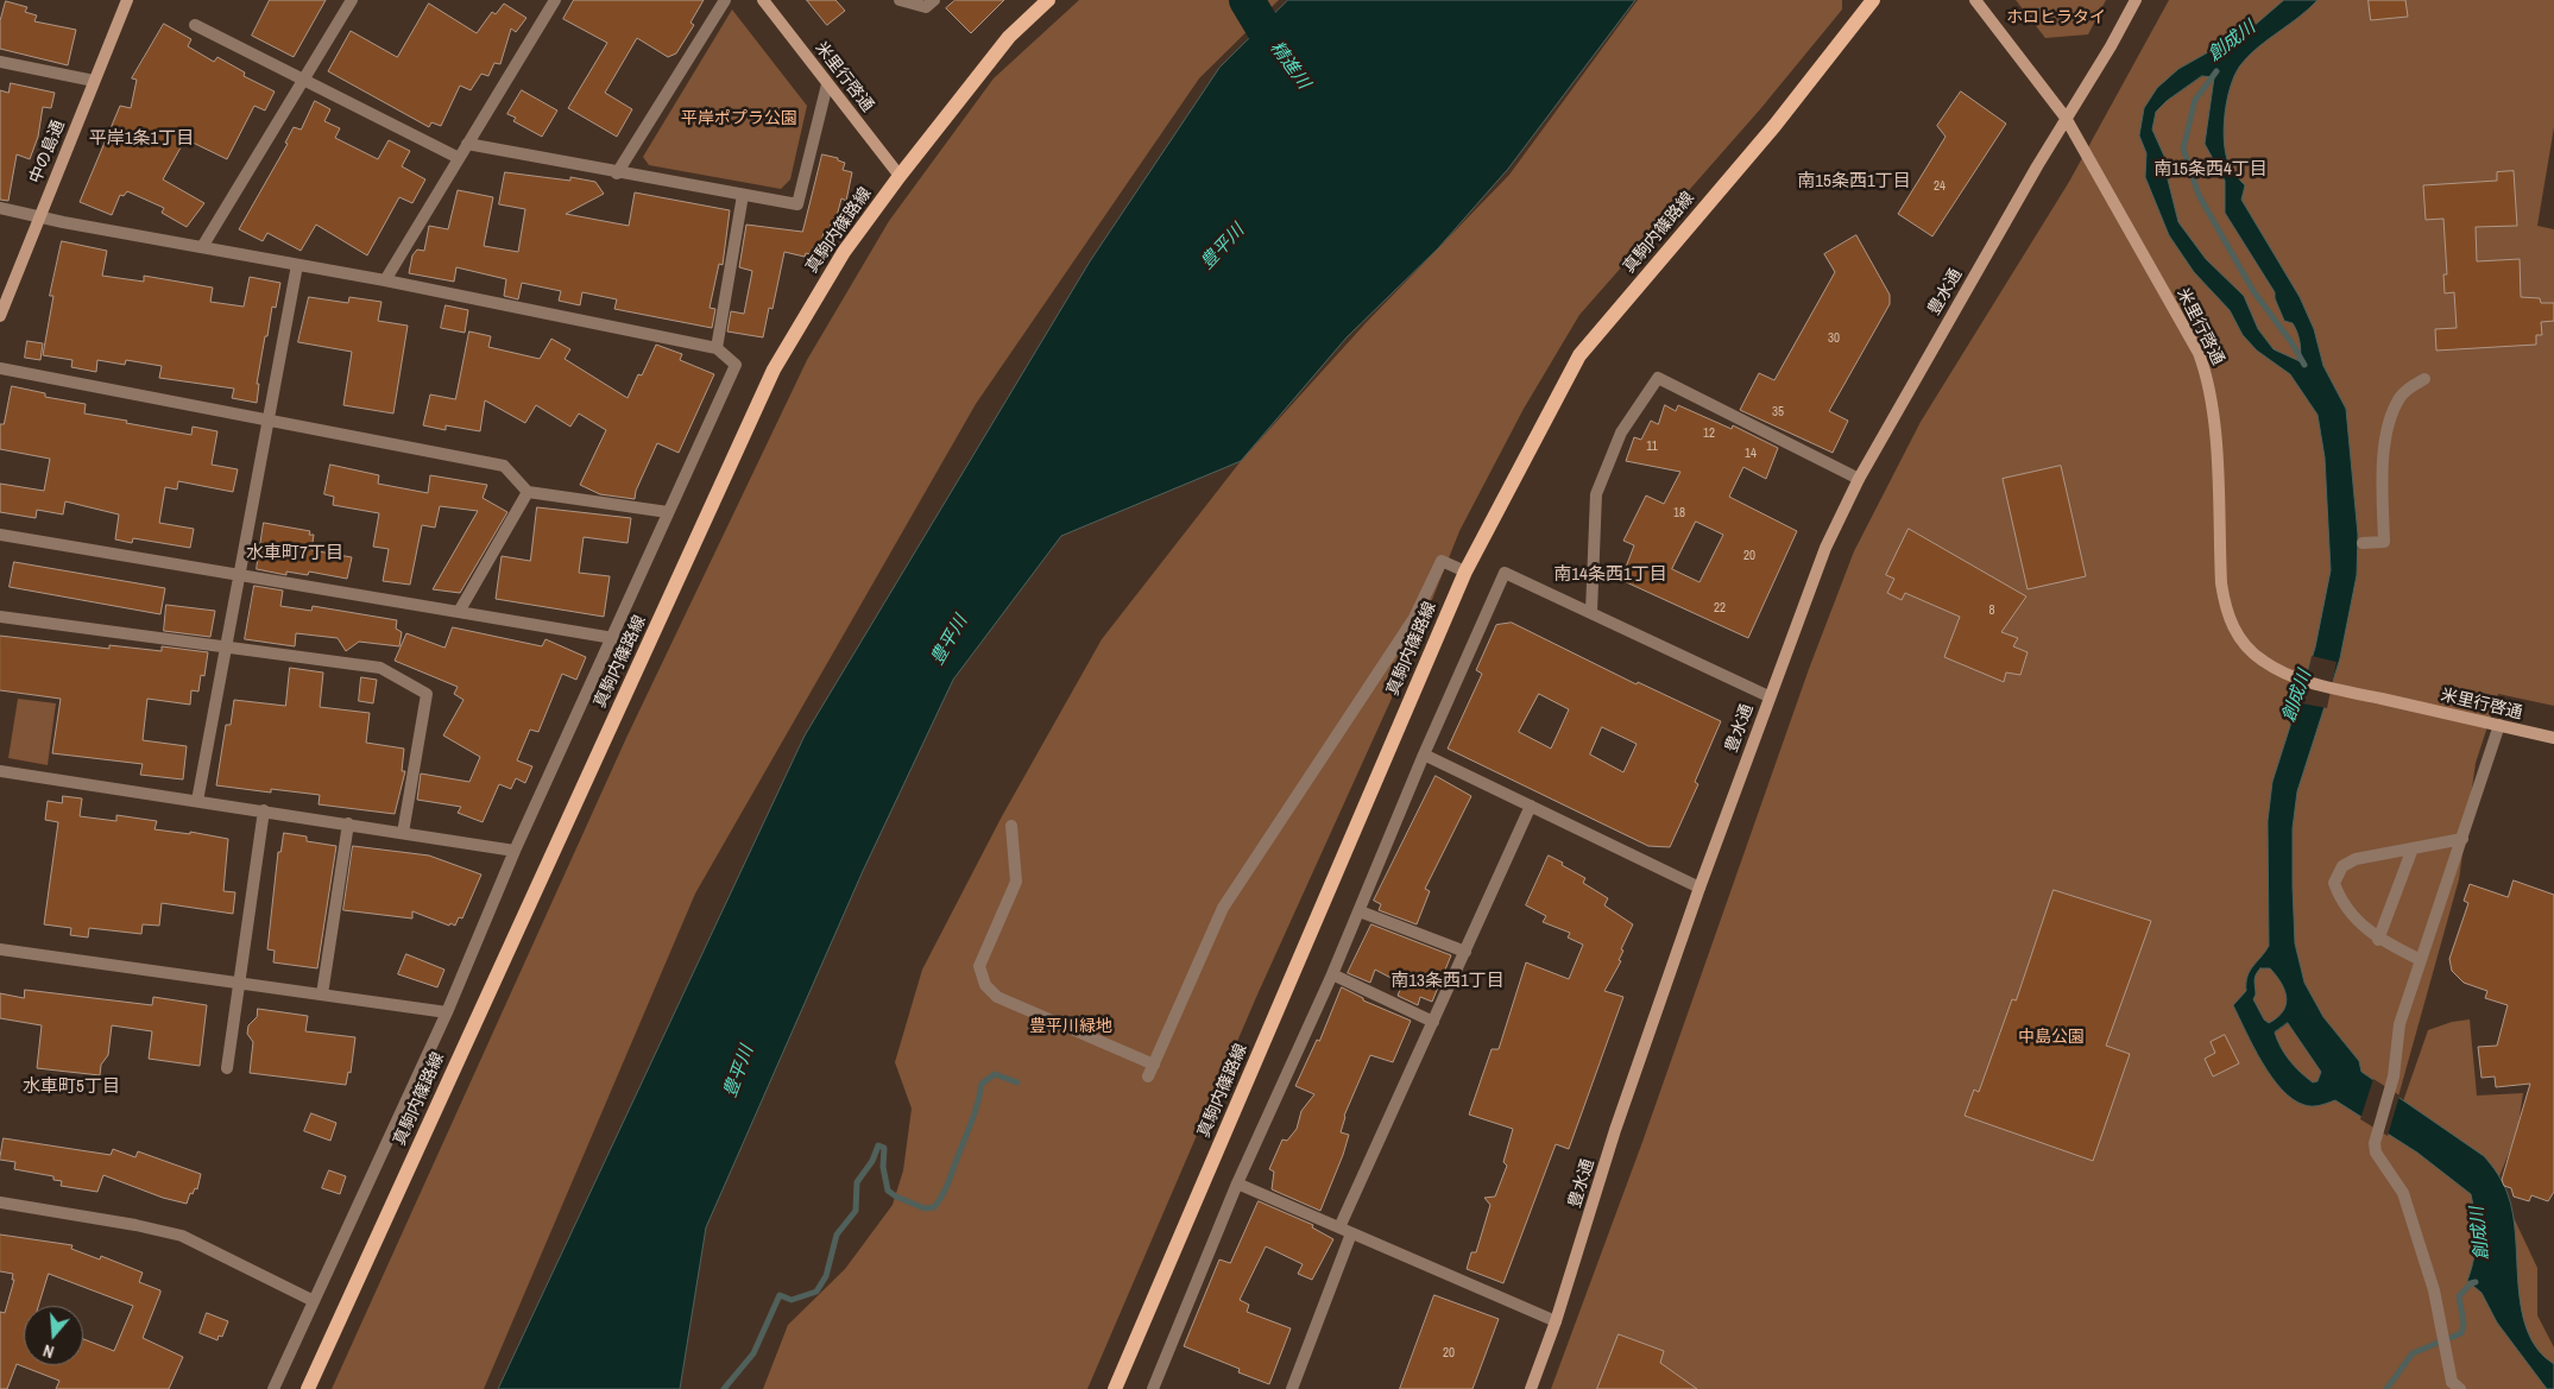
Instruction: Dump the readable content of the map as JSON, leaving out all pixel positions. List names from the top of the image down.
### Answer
{
  "streets": {
    "main road": ["真駒内篠路線"],
    "street": ["米里行啓通", "中の島通", "豊水通"]
  },
  "crossings": [
    ["米里行啓通", "真駒内篠路線"],
    ["米里行啓通", "豊水通"]
  ],
  "districts": [
    "平岸1条1丁目",
    "南15条西4丁目",
    "南15条西1丁目",
    "水車町7丁目",
    "南14条西1丁目",
    "南13条西1丁目",
    "水車町5丁目"
  ],
  "water": ["創成川", "精進川", "豊平川"],
  "parks": [
    "ホロヒラタイ",
    "平岸ポプラ公園",
    "豊平川緑地",
    "中島公園"
  ],
  "house_numbers": [
    "24",
    "30",
    "35",
    "12",
    "11",
    "14",
    "18",
    "20",
    "22",
    "8",
    "20"
  ],
  "north": "bottom"
}
